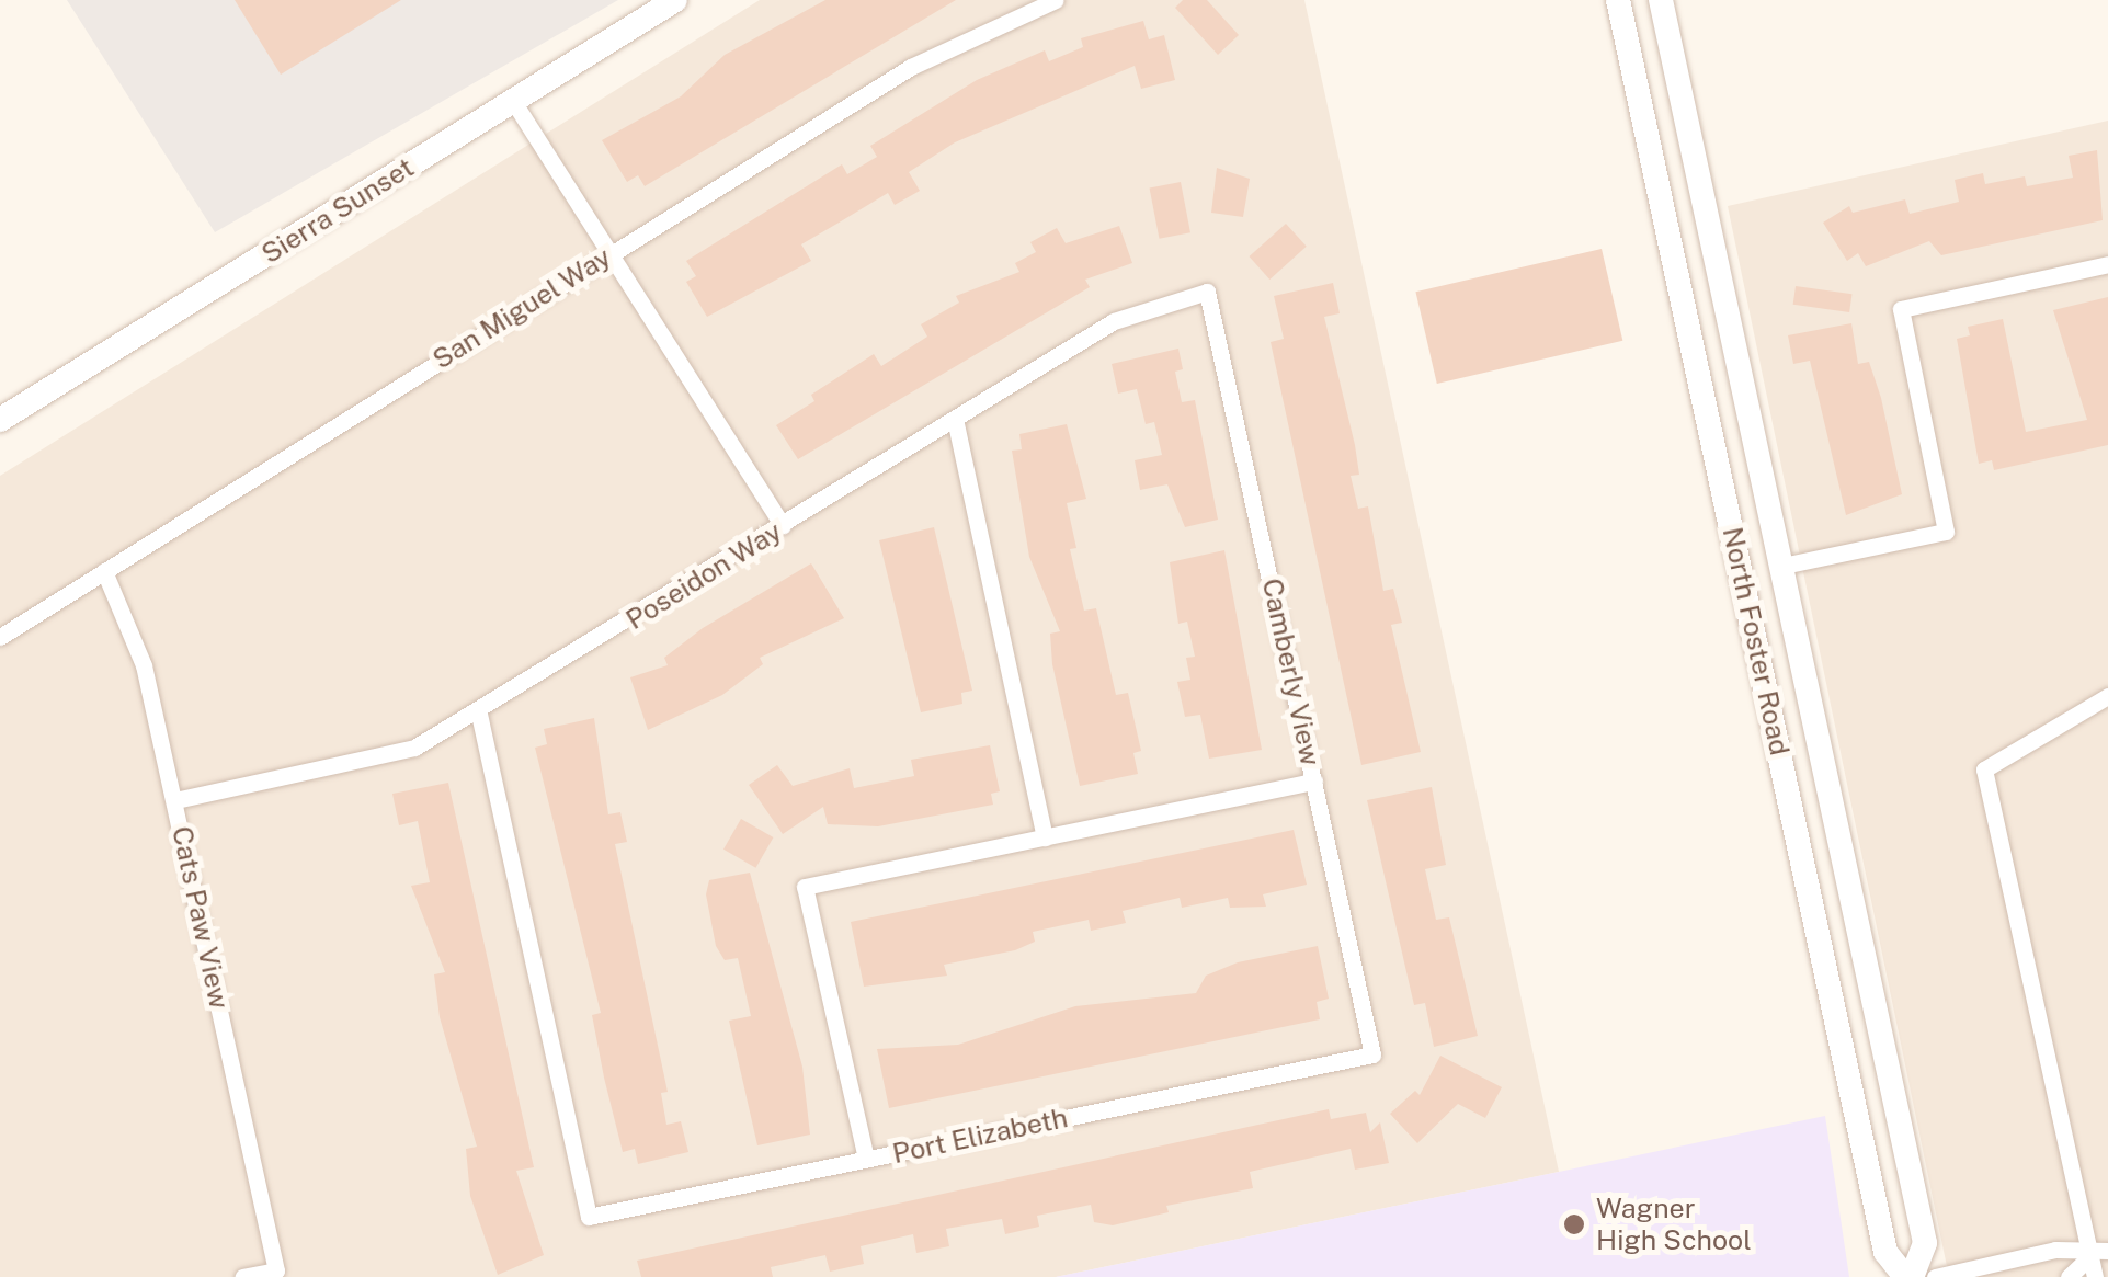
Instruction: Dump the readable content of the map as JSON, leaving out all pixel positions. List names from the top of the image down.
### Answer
{
  "streets": {
    "main road": ["Sierra Sunset", "North Foster Road"],
    "street": [
      "San Miguel Way",
      "Poseidon Way",
      "Camberly View",
      "Cats Paw View",
      "Port Elizabeth"
    ]
  },
  "crossings": [
    ["San Miguel Way", "Cats Paw View"],
    ["Poseidon Way", "Camberly View"],
    ["Poseidon Way", "Cats Paw View"],
    ["Poseidon Way", "Port Elizabeth"],
    ["Camberly View", "Port Elizabeth"]
  ],
  "places": ["Wagner High School"]
}
